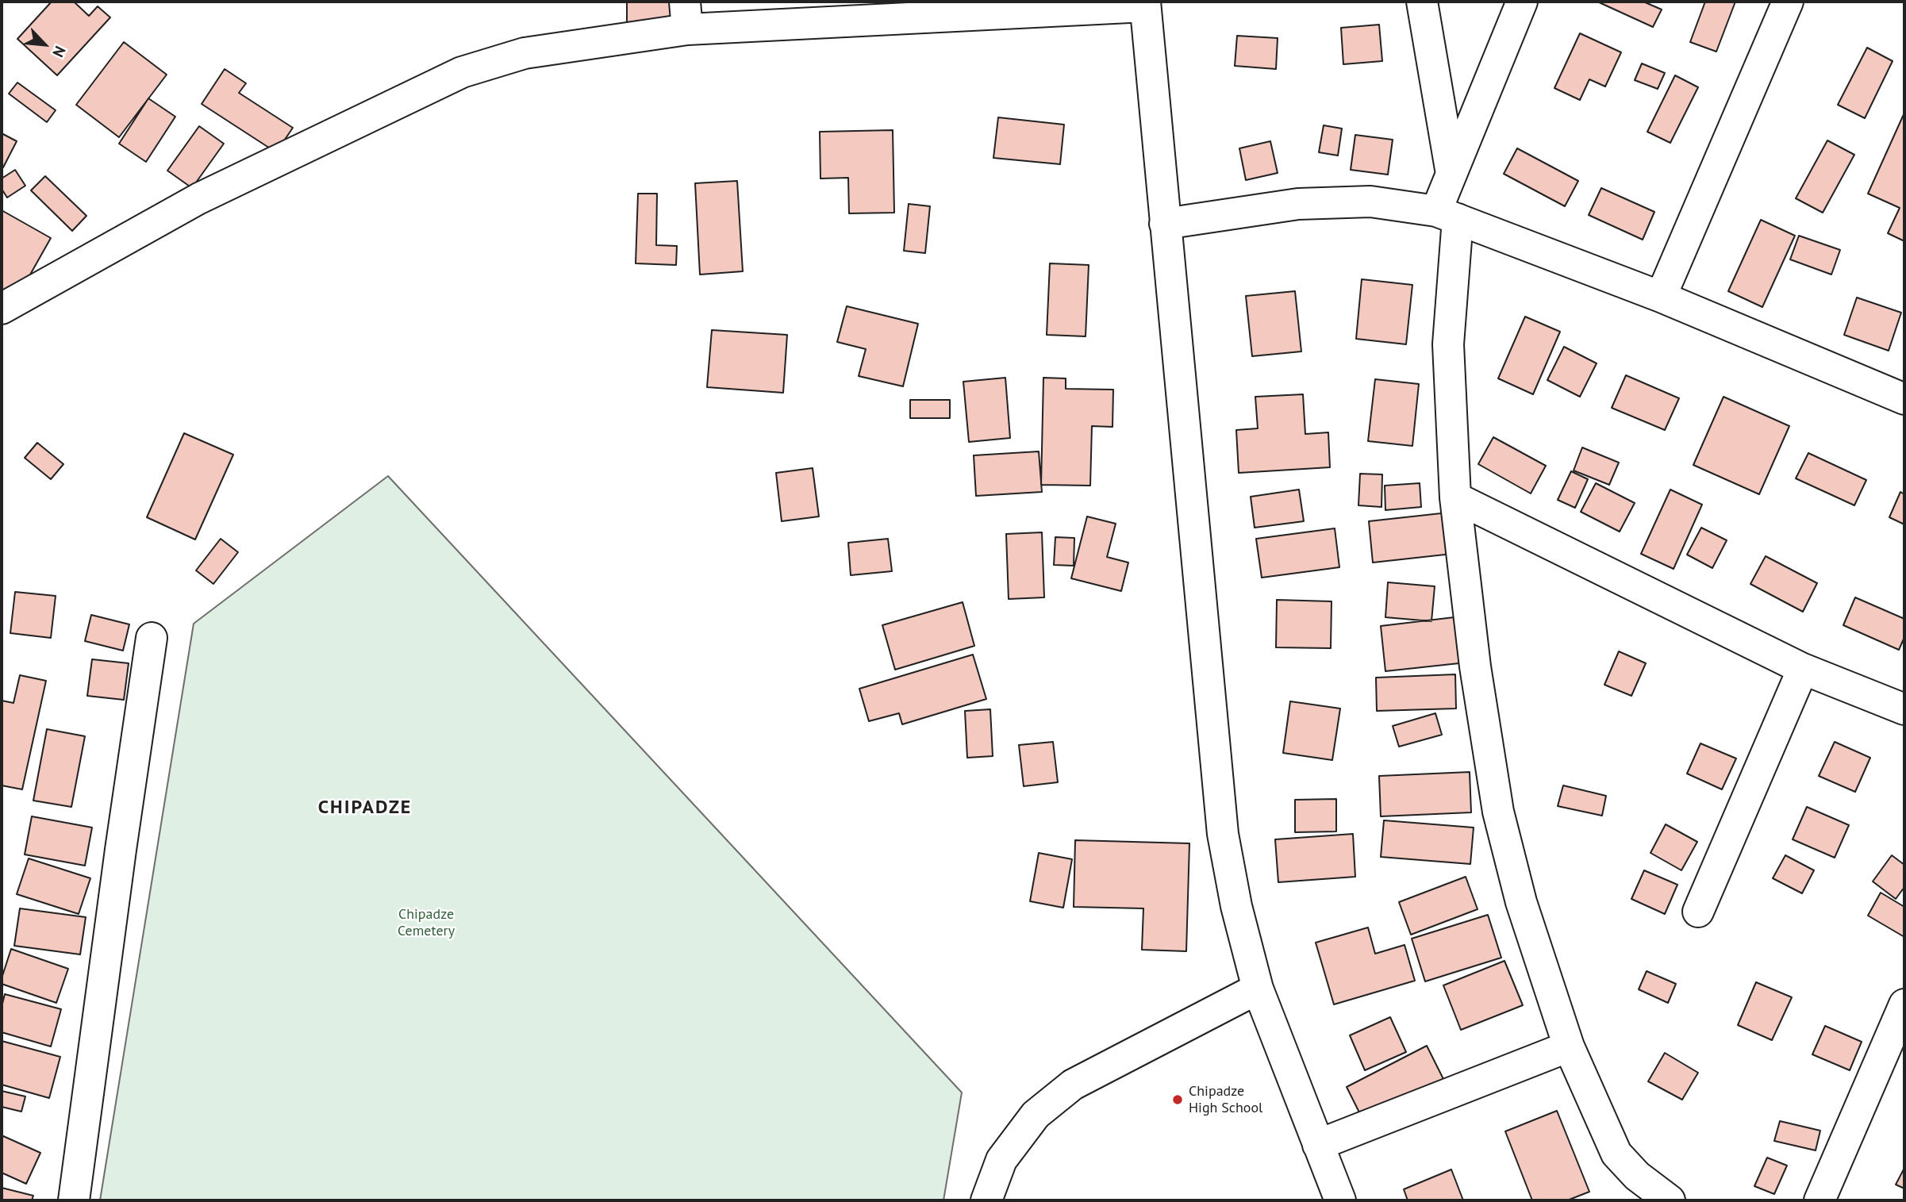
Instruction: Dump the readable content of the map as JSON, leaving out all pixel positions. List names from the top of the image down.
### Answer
{
  "districts": ["CHIPADZE"],
  "parks": ["Chipadze Cemetery"],
  "places": ["Chipadze High School"],
  "north": "bottom right"
}
